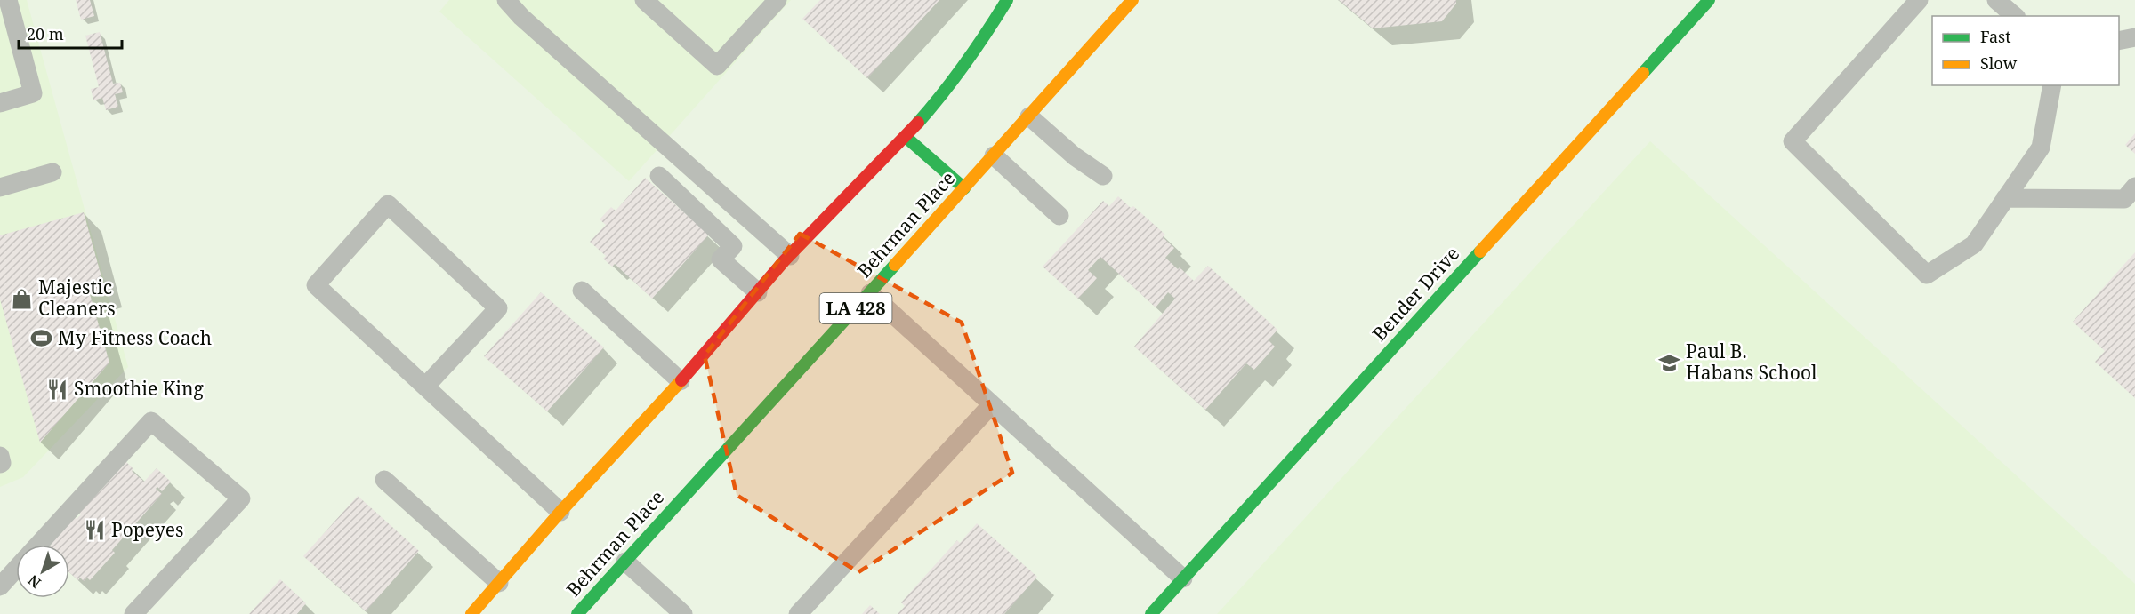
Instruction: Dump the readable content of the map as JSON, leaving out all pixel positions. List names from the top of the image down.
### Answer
{
  "streets": {
    "main road": ["Behrman Place", "Bender Drive", "LA 428"]
  },
  "places": {
    "shop": ["Majestic Cleaners"],
    "sports": ["My Fitness Coach"],
    "school or university": ["Paul B. Habans School"],
    "restaurant": ["Smoothie King", "Popeyes"]
  },
  "legend": ["Fast", "Slow"],
  "scale_bar": "20 m",
  "north": "bottom left"
}
